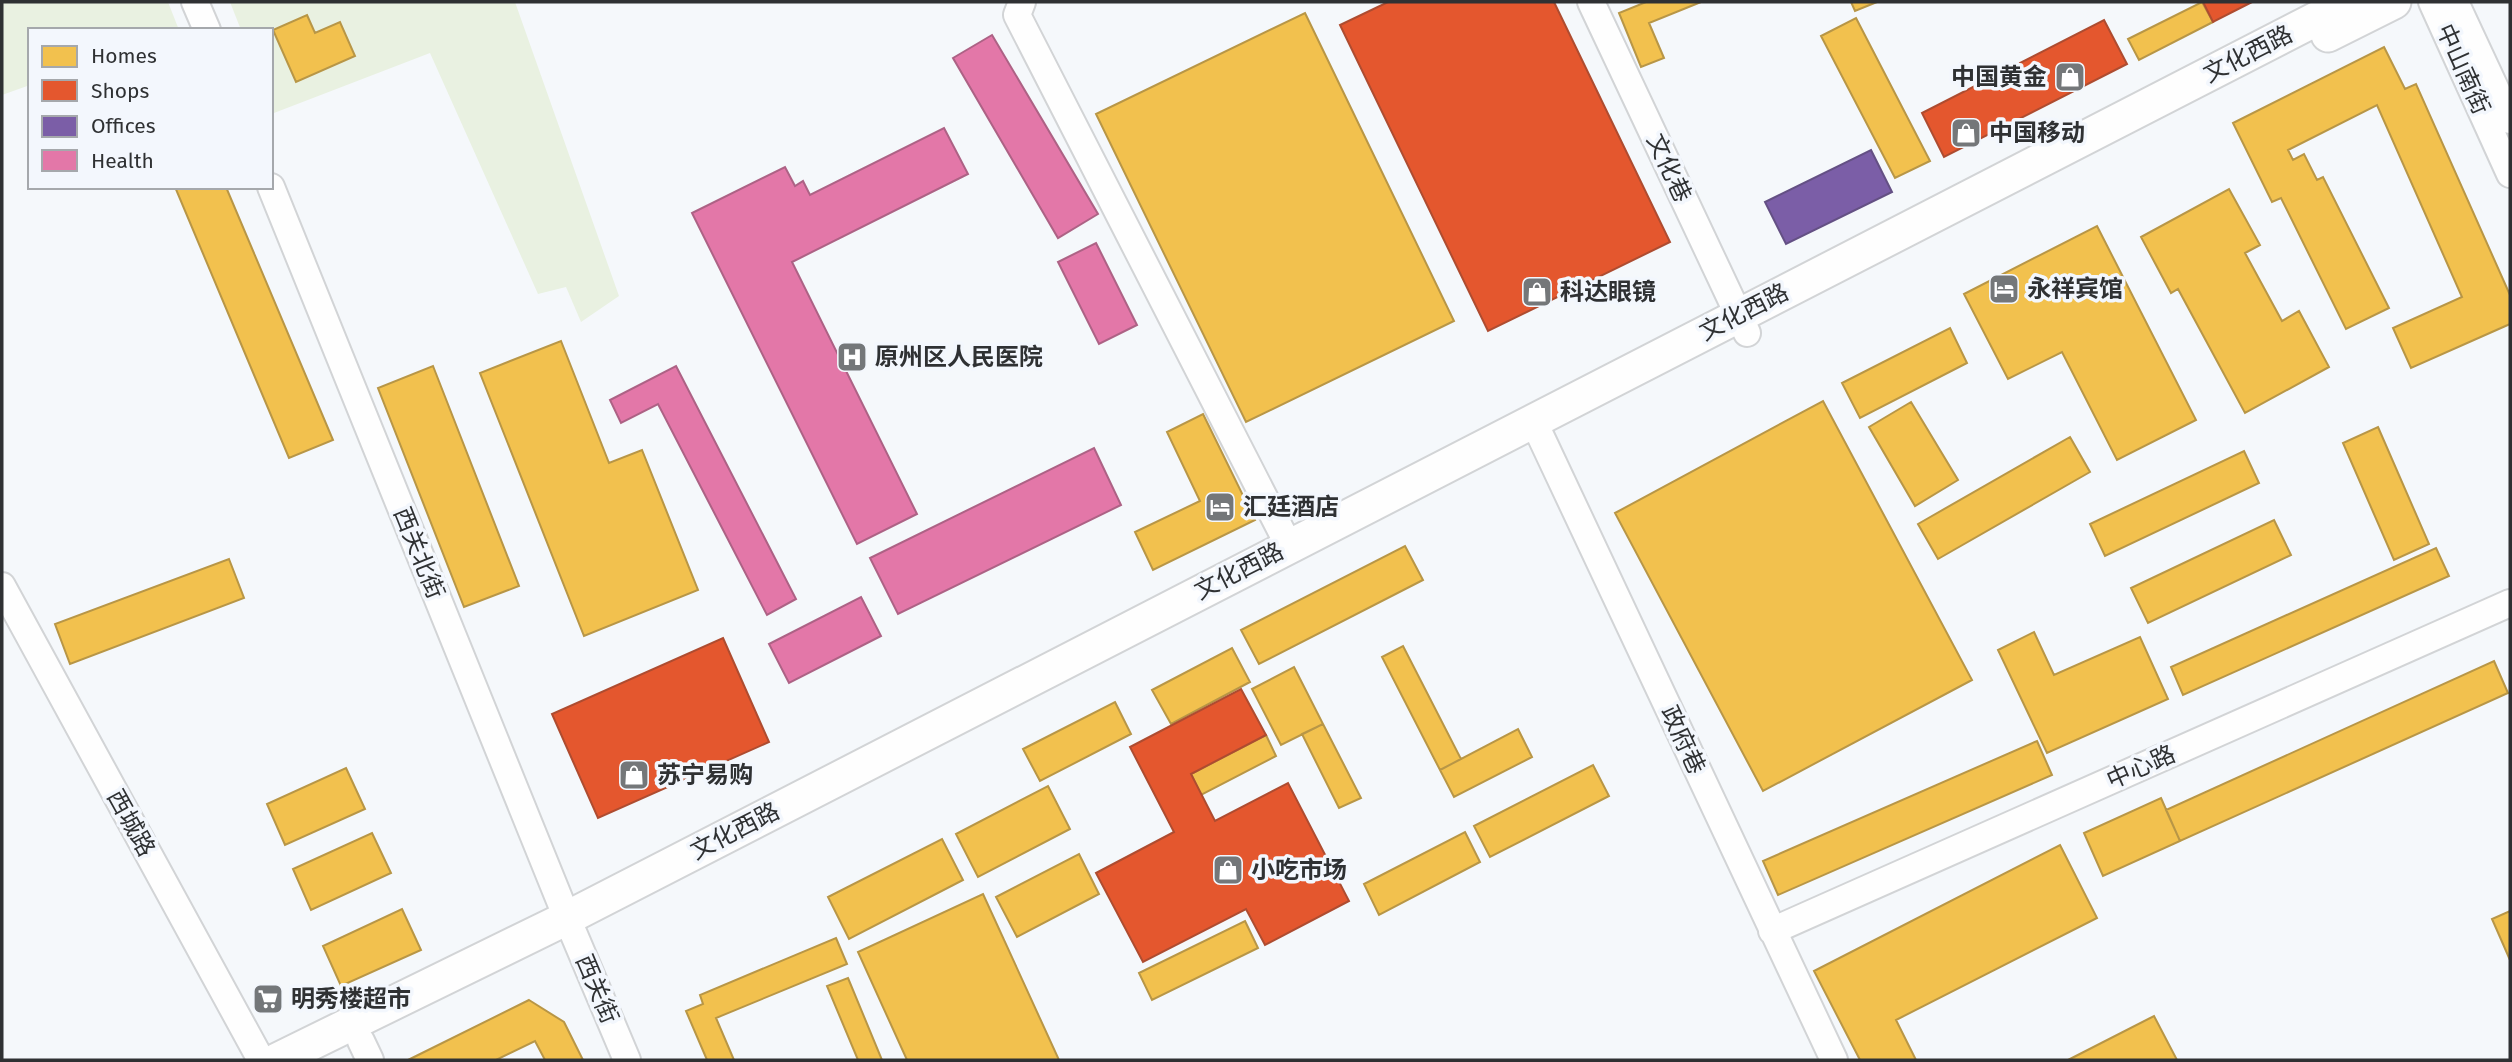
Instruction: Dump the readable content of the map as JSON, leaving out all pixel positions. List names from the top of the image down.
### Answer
{
  "streets": {
    "main road": ["文化西路"],
    "street": [
      "中山南街",
      "文化巷",
      "西关北街",
      "政府巷",
      "中心路",
      "西城路",
      "西关街"
    ]
  },
  "crossings": [
    ["文化西路", "文化巷"],
    ["文化西路", "西关北街"],
    ["文化西路", "政府巷"],
    ["文化西路", "西关街"],
    ["西关北街", "西关街"],
    ["政府巷", "中心路"]
  ],
  "places": {
    "shop": [
      "中国黄金",
      "中国移动",
      "科达眼镜",
      "苏宁易购",
      "小吃市场"
    ],
    "hotel": ["永祥宾馆", "汇廷酒店"],
    "hospital": ["原州区人民医院"],
    "supermarket": ["明秀楼超市"]
  },
  "legend": [
    "Homes",
    "Shops",
    "Offices",
    "Health"
  ]
}
